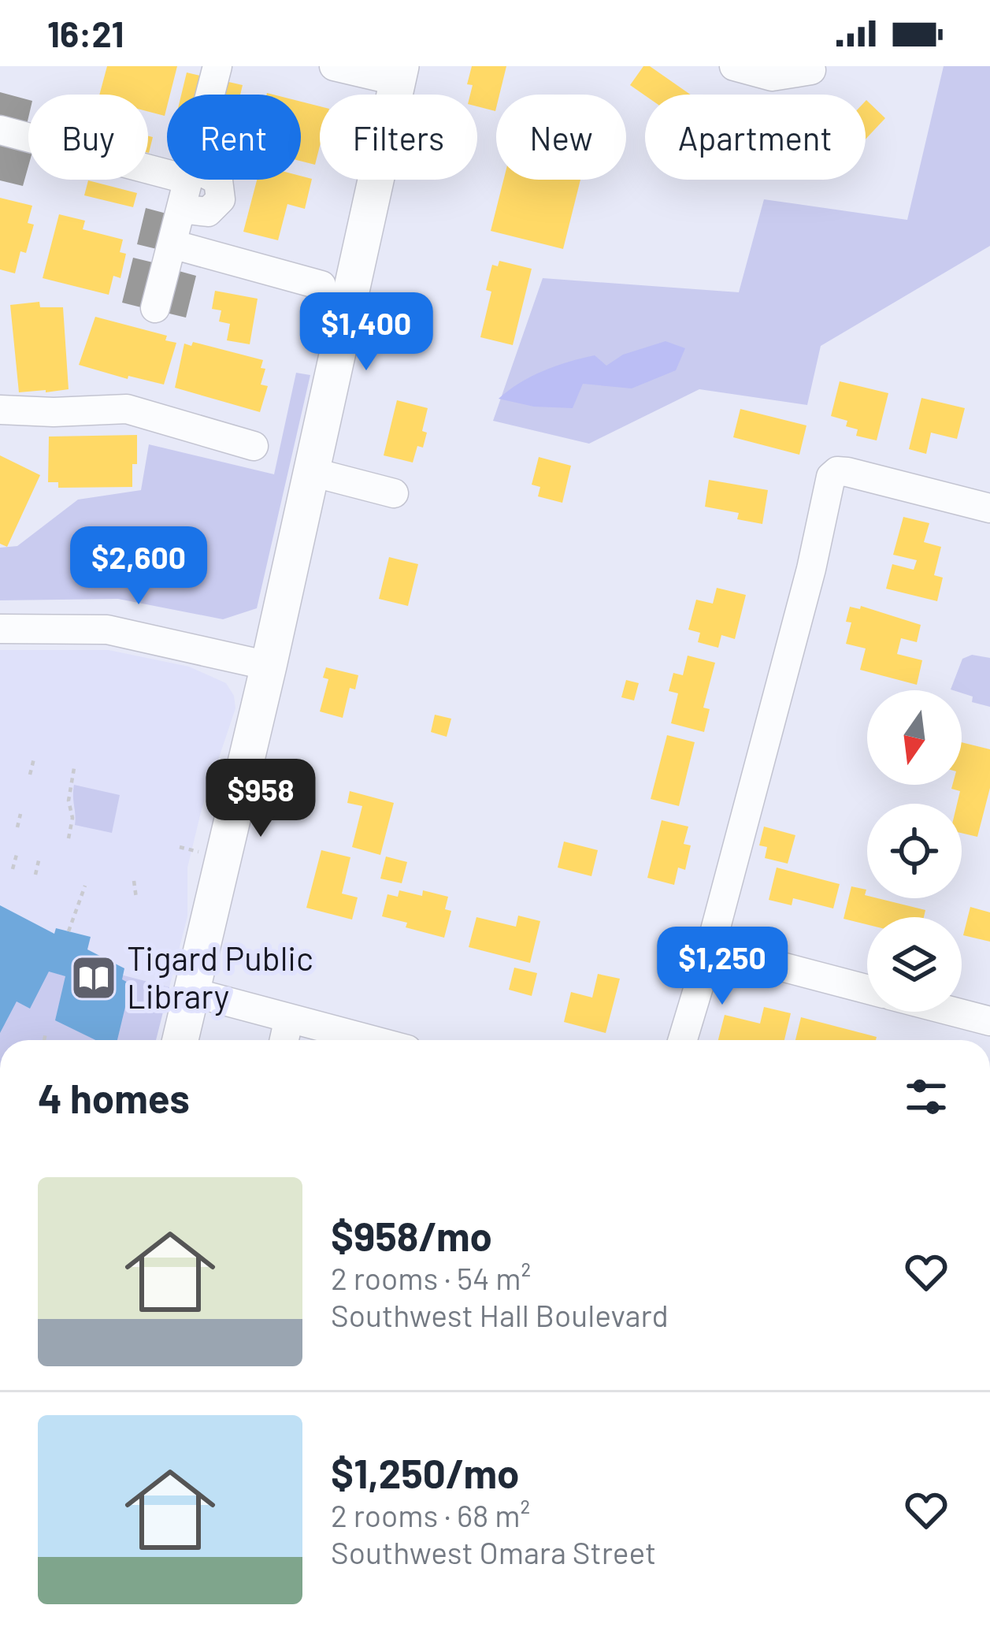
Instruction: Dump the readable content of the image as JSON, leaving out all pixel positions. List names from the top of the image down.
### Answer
{
  "places": {
    "library": ["Tigard Public Library"]
  },
  "north": "bottom",
  "page": {
    "status": "16:21",
    "chip": [
      "Buy",
      "Rent",
      "Filters",
      "New",
      "Apartment"
    ],
    "price": [
      "$1,400",
      "$2,600",
      "$958",
      "$1,250"
    ],
    "heading": "4 homes",
    "list": [
      {
        "name": "$958/mo",
        "note": "2 rooms · 54 m² · Southwest Hall Boulevard"
      },
      {
        "name": "$1,250/mo",
        "note": "2 rooms · 68 m² · Southwest Omara Street"
      }
    ]
  }
}
